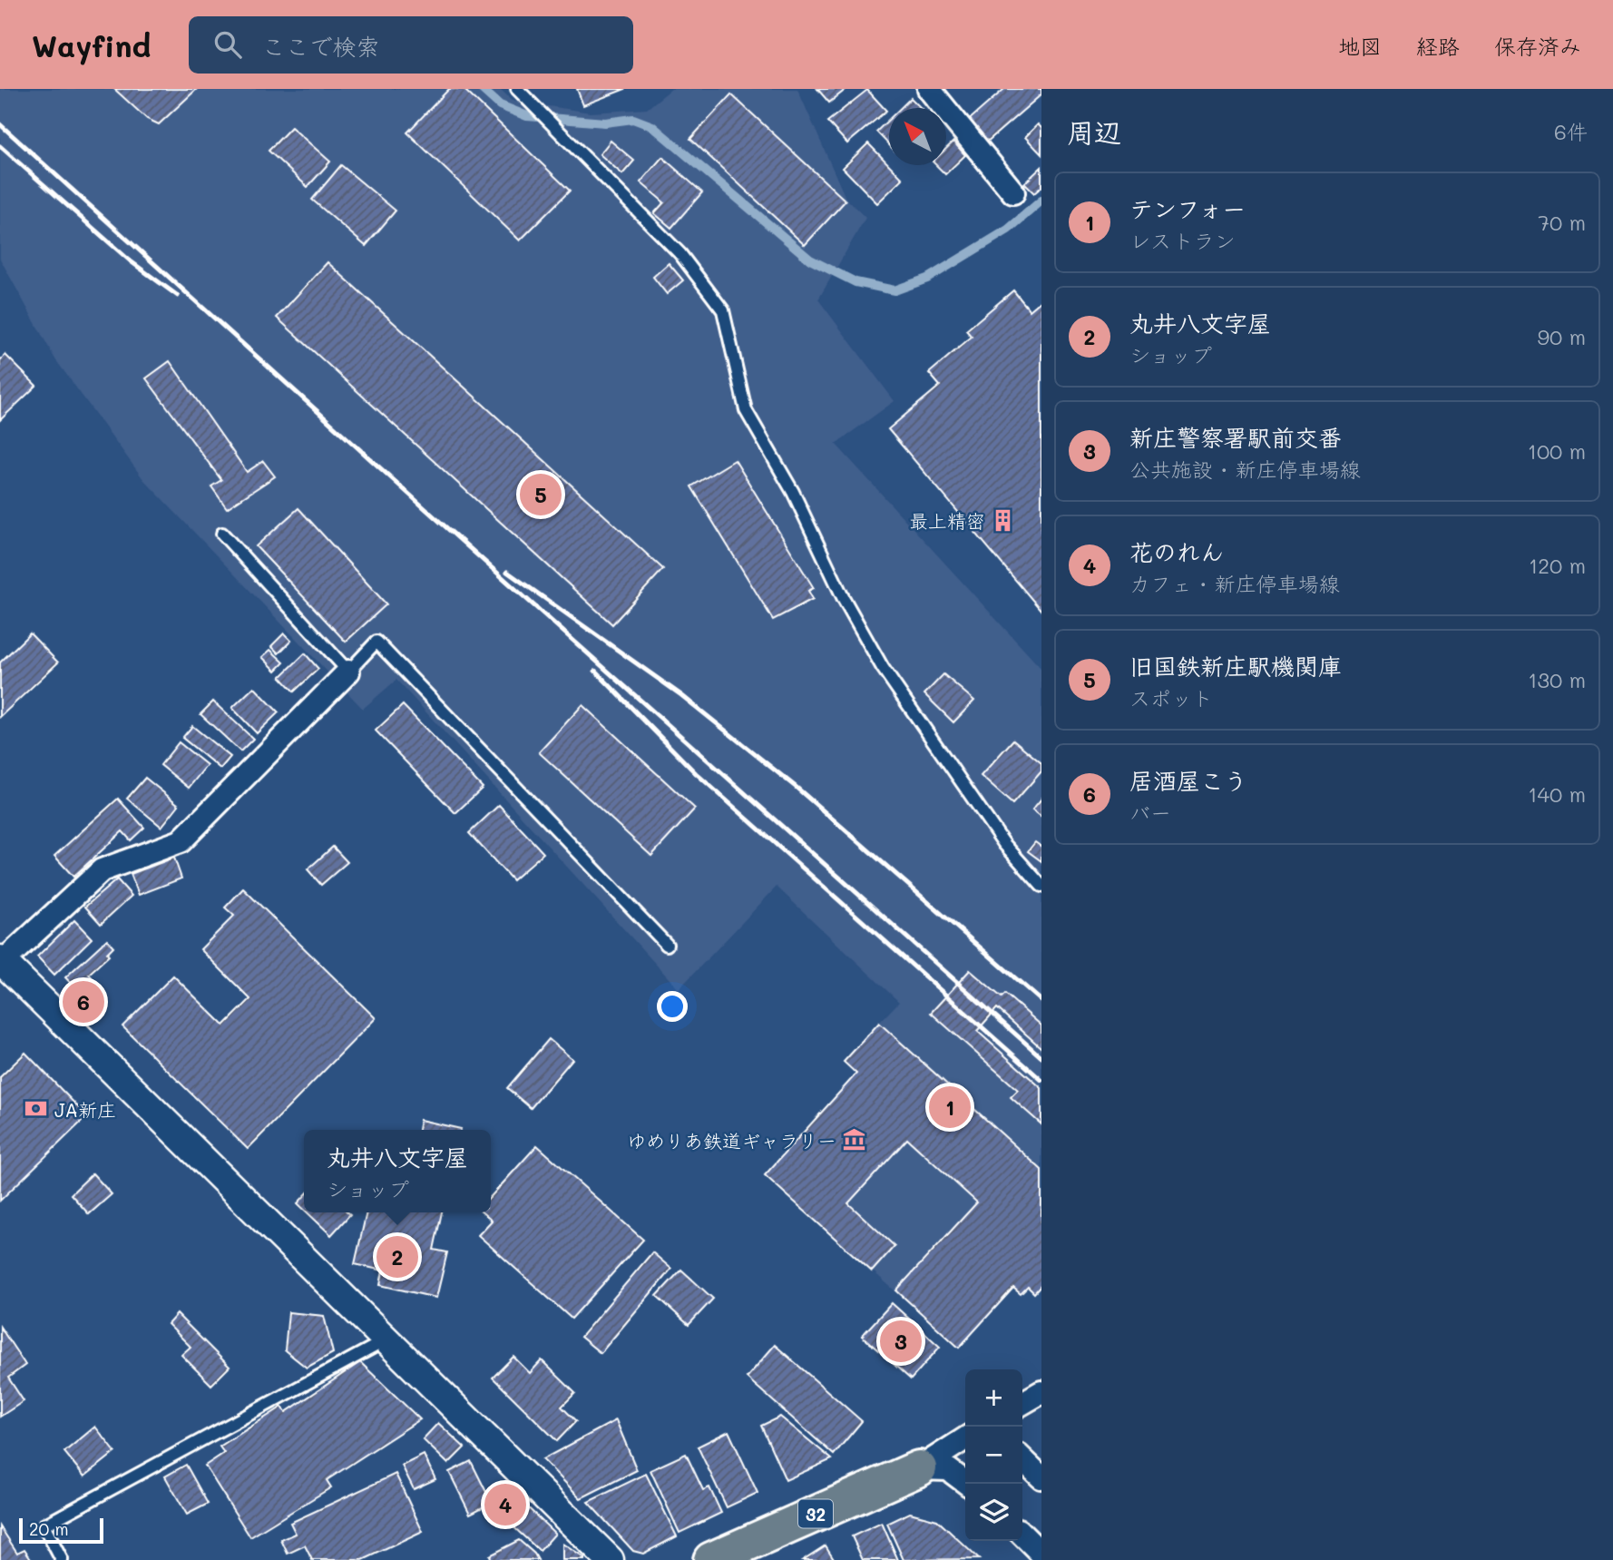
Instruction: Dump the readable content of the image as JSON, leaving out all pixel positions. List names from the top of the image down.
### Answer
{
  "streets": {
    "main road": ["32"]
  },
  "places": {
    "building": ["最上精密"],
    "bank": ["JA新庄"],
    "museum": ["ゆめりあ鉄道ギャラリー"]
  },
  "scale_bar": "20 m",
  "north": "top left",
  "page": {
    "header": "Wayfind",
    "search": "ここで検索",
    "nav": ["地図", "経路", "保存済み"],
    "heading": ["周辺", "6件"],
    "list": [
      {
        "mark": "1",
        "name": "テンフォー",
        "note": "レストラン",
        "value": "70 m"
      },
      {
        "mark": "2",
        "name": "丸井八文字屋",
        "note": "ショップ",
        "value": "90 m"
      },
      {
        "mark": "3",
        "name": "新庄警察署駅前交番",
        "note": "公共施設 · 新庄停車場線",
        "value": "100 m"
      },
      {
        "mark": "4",
        "name": "花のれん",
        "note": "カフェ · 新庄停車場線",
        "value": "120 m"
      },
      {
        "mark": "5",
        "name": "旧国鉄新庄駅機関庫",
        "note": "スポット",
        "value": "130 m"
      },
      {
        "mark": "6",
        "name": "居酒屋こう",
        "note": "バー",
        "value": "140 m"
      }
    ],
    "pins": [
      "5",
      "6",
      "1",
      "2",
      "3",
      "4"
    ],
    "popup": ["丸井八文字屋", "ショップ"],
    "map_buttons": ["+", "−"],
    "scale": "20 m"
  }
}
